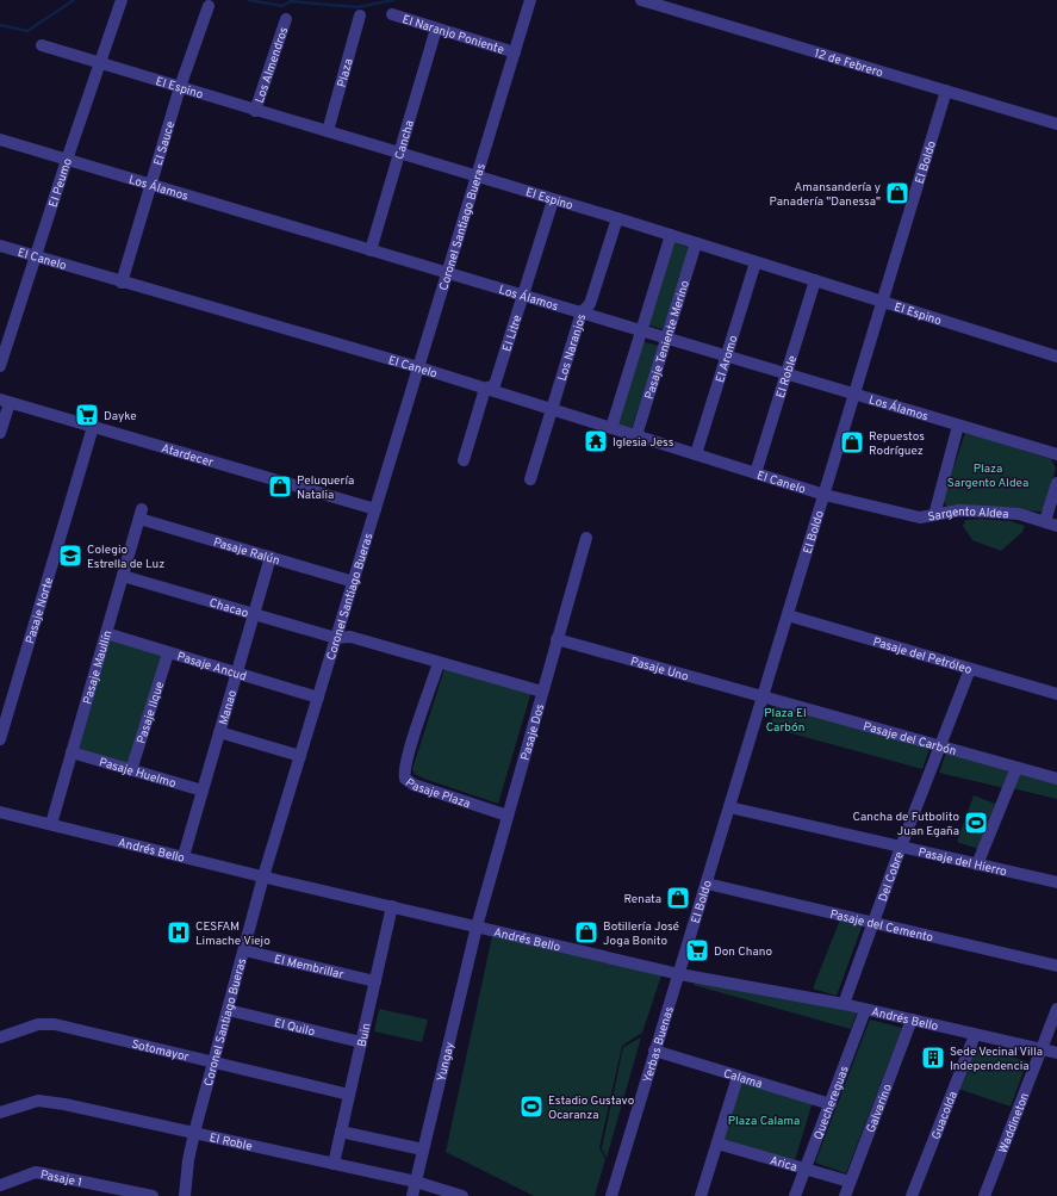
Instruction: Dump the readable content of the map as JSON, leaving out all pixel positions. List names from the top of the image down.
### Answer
{
  "streets": {
    "street": [
      "El Naranjo Poniente",
      "12 de Febrero",
      "Los Almendros",
      "Plaza",
      "El Espino",
      "Cancha",
      "El Sauce",
      "El Boldo",
      "El Peumo",
      "Los Álamos",
      "Coronel Santiago Bueras",
      "El Canelo",
      "El Litre",
      "Pasaje Teniente Merino",
      "Los Naranjos",
      "El Aromo",
      "El Roble",
      "Atardecer",
      "Sargento Aldea",
      "Pasaje Ralún",
      "Chacao",
      "Pasaje Norte",
      "Pasaje del Petróleo",
      "Pasaje Maullín",
      "Pasaje Ancud",
      "Pasaje Uno",
      "Manao",
      "Pasaje Ilque",
      "Pasaje Dos",
      "Pasaje del Carbón",
      "Pasaje Huelmo",
      "Pasaje Plaza",
      "Andrés Bello",
      "Pasaje del Hierro",
      "Del Cobre",
      "Pasaje del Cemento",
      "El Membrillar",
      "El Quilo",
      "Buin",
      "Yerbas Buenas",
      "Sotomayor",
      "Yungay",
      "Calama",
      "Quechereguas",
      "Galvarino",
      "Guacolda",
      "Waddineton",
      "Arica",
      "Pasaje 1"
    ]
  },
  "crossings": [
    ["El Naranjo Poniente", "Cancha"],
    ["El Naranjo Poniente", "Coronel Santiago Bueras"],
    ["12 de Febrero", "El Boldo"],
    ["Los Almendros", "El Espino"],
    ["Plaza", "El Espino"],
    ["El Espino", "Cancha"],
    ["El Espino", "El Sauce"],
    ["El Espino", "El Boldo"],
    ["El Espino", "El Peumo"],
    ["El Espino", "Coronel Santiago Bueras"],
    ["El Espino", "El Litre"],
    ["El Espino", "Pasaje Teniente Merino"],
    ["El Espino", "Los Naranjos"],
    ["El Espino", "El Aromo"],
    ["El Espino", "El Roble"],
    ["Cancha", "Los Álamos"],
    ["El Sauce", "Los Álamos"],
    ["El Sauce", "El Canelo"],
    ["El Boldo", "Los Álamos"],
    ["El Boldo", "El Canelo"],
    ["El Boldo", "Sargento Aldea"],
    ["El Boldo", "Pasaje del Petróleo"],
    ["El Boldo", "Pasaje Uno"],
    ["El Boldo", "Pasaje del Carbón"],
    ["El Boldo", "Andrés Bello"],
    ["El Boldo", "Pasaje del Hierro"],
    ["El Boldo", "Pasaje del Cemento"],
    ["El Boldo", "Yerbas Buenas"],
    ["El Peumo", "Los Álamos"],
    ["El Peumo", "El Canelo"],
    ["Los Álamos", "Coronel Santiago Bueras"],
    ["Los Álamos", "El Litre"],
    ["Los Álamos", "Pasaje Teniente Merino"],
    ["Los Álamos", "Los Naranjos"],
    ["Los Álamos", "El Aromo"],
    ["Los Álamos", "El Roble"],
    ["Coronel Santiago Bueras", "El Canelo"],
    ["Coronel Santiago Bueras", "El Roble"],
    ["Coronel Santiago Bueras", "Atardecer"],
    ["Coronel Santiago Bueras", "Pasaje Ralún"],
    ["Coronel Santiago Bueras", "Chacao"],
    ["Coronel Santiago Bueras", "Pasaje Ancud"],
    ["Coronel Santiago Bueras", "Andrés Bello"],
    ["Coronel Santiago Bueras", "El Membrillar"],
    ["Coronel Santiago Bueras", "El Quilo"],
    ["Coronel Santiago Bueras", "Sotomayor"],
    ["El Canelo", "El Litre"],
    ["El Canelo", "Pasaje Teniente Merino"],
    ["El Canelo", "Los Naranjos"],
    ["El Canelo", "El Aromo"],
    ["El Canelo", "El Roble"],
    ["El Canelo", "Sargento Aldea"],
    ["El Roble", "Buin"],
    ["El Roble", "Yungay"],
    ["Atardecer", "Pasaje Norte"],
    ["Pasaje Ralún", "Pasaje Maullín"],
    ["Pasaje Ralún", "Manao"],
    ["Chacao", "Pasaje Maullín"],
    ["Chacao", "Manao"],
    ["Pasaje del Petróleo", "Del Cobre"],
    ["Pasaje Maullín", "Pasaje Ancud"],
    ["Pasaje Maullín", "Pasaje Huelmo"],
    ["Pasaje Maullín", "Andrés Bello"],
    ["Pasaje Ancud", "Manao"],
    ["Pasaje Ancud", "Pasaje Ilque"],
    ["Pasaje Uno", "Pasaje Dos"],
    ["Pasaje Uno", "Pasaje del Carbón"],
    ["Manao", "Pasaje Huelmo"],
    ["Manao", "Andrés Bello"],
    ["Pasaje Ilque", "Pasaje Huelmo"],
    ["Pasaje Dos", "Pasaje Plaza"],
    ["Pasaje Dos", "Andrés Bello"],
    ["Pasaje Dos", "Yungay"],
    ["Pasaje del Carbón", "Del Cobre"],
    ["Andrés Bello", "Del Cobre"],
    ["Andrés Bello", "Buin"],
    ["Andrés Bello", "Yerbas Buenas"],
    ["Andrés Bello", "Yungay"],
    ["Andrés Bello", "Quechereguas"],
    ["Andrés Bello", "Galvarino"],
    ["Andrés Bello", "Guacolda"],
    ["Andrés Bello", "Waddineton"],
    ["Pasaje del Hierro", "Del Cobre"],
    ["Del Cobre", "Pasaje del Cemento"],
    ["El Membrillar", "Buin"],
    ["El Quilo", "Buin"],
    ["Buin", "Sotomayor"],
    ["Yerbas Buenas", "Calama"],
    ["Calama", "Quechereguas"],
    ["Quechereguas", "Arica"],
    ["Galvarino", "Arica"]
  ],
  "parks": ["Plaza Sargento Aldea", "Plaza El Carbón", "Plaza Calama"],
  "places": {
    "shop": [
      "Amansandería y Panadería \"Danessa\"",
      "Repuestos Rodríguez",
      "Peluquería Natalia",
      "Renata",
      "Botillería José Joga Bonito"
    ],
    "supermarket": ["Dayke", "Don Chano"],
    "temple": ["Iglesia Jess"],
    "school or university": ["Colegio Estrella de Luz"],
    "sports": ["Cancha de Futbolito Juan Egaña", "Estadio Gustavo Ocaranza"],
    "hospital": ["CESFAM Limache Viejo"],
    "building": ["Sede Vecinal Villa Independencia"]
  }
}
